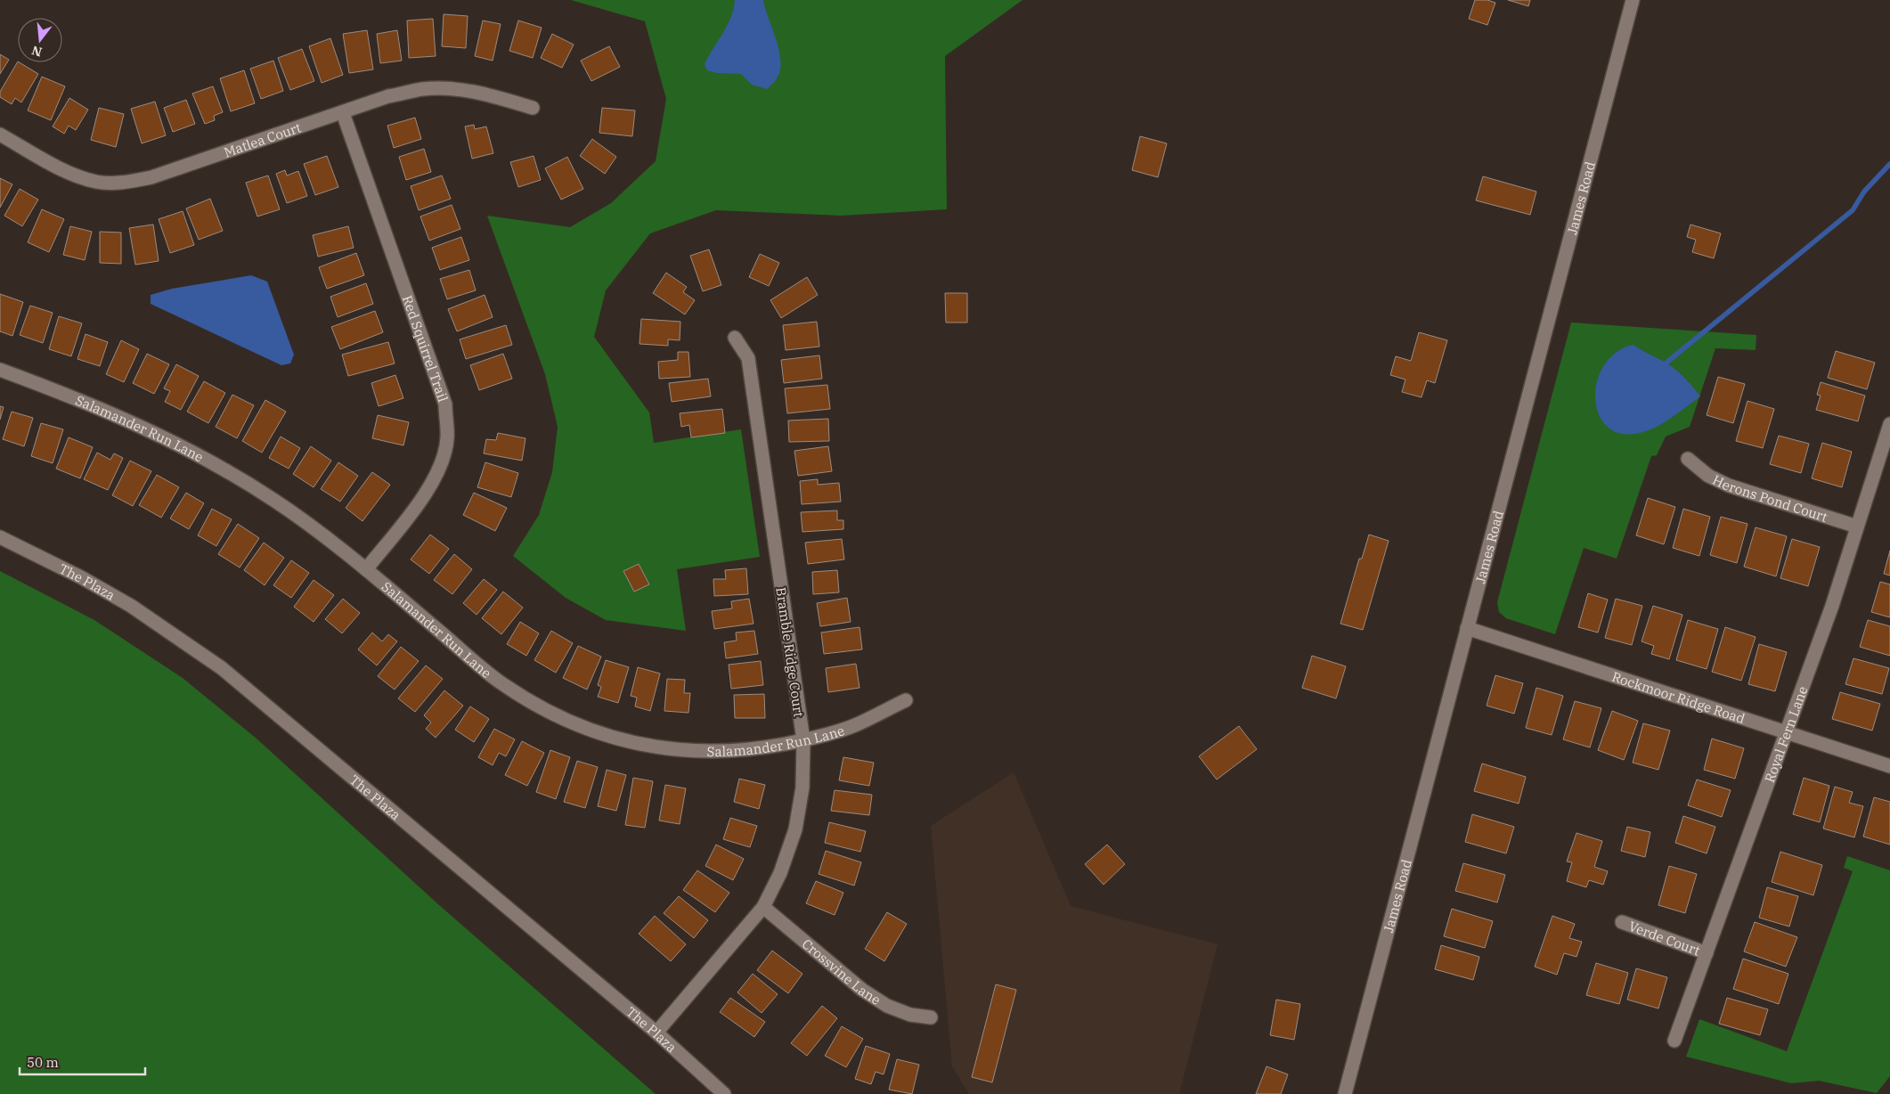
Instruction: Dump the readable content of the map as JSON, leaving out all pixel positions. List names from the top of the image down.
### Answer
{
  "streets": {
    "street": [
      "Matlea Court",
      "James Road",
      "Red Squirrel Trail",
      "Salamander Run Lane",
      "Herons Pond Court",
      "The Plaza",
      "Bramble Ridge Court",
      "Rockmoor Ridge Road",
      "Royal Fern Lane",
      "Verde Court",
      "Crossvine Lane"
    ]
  },
  "crossings": [
    ["Matlea Court", "Red Squirrel Trail"],
    ["James Road", "Rockmoor Ridge Road"],
    ["Red Squirrel Trail", "Salamander Run Lane"],
    ["Salamander Run Lane", "Bramble Ridge Court"],
    ["Herons Pond Court", "Royal Fern Lane"],
    ["The Plaza", "Bramble Ridge Court"],
    ["Bramble Ridge Court", "Crossvine Lane"],
    ["Rockmoor Ridge Road", "Royal Fern Lane"],
    ["Royal Fern Lane", "Verde Court"]
  ],
  "scale_bar": "50 m",
  "north": "bottom"
}
